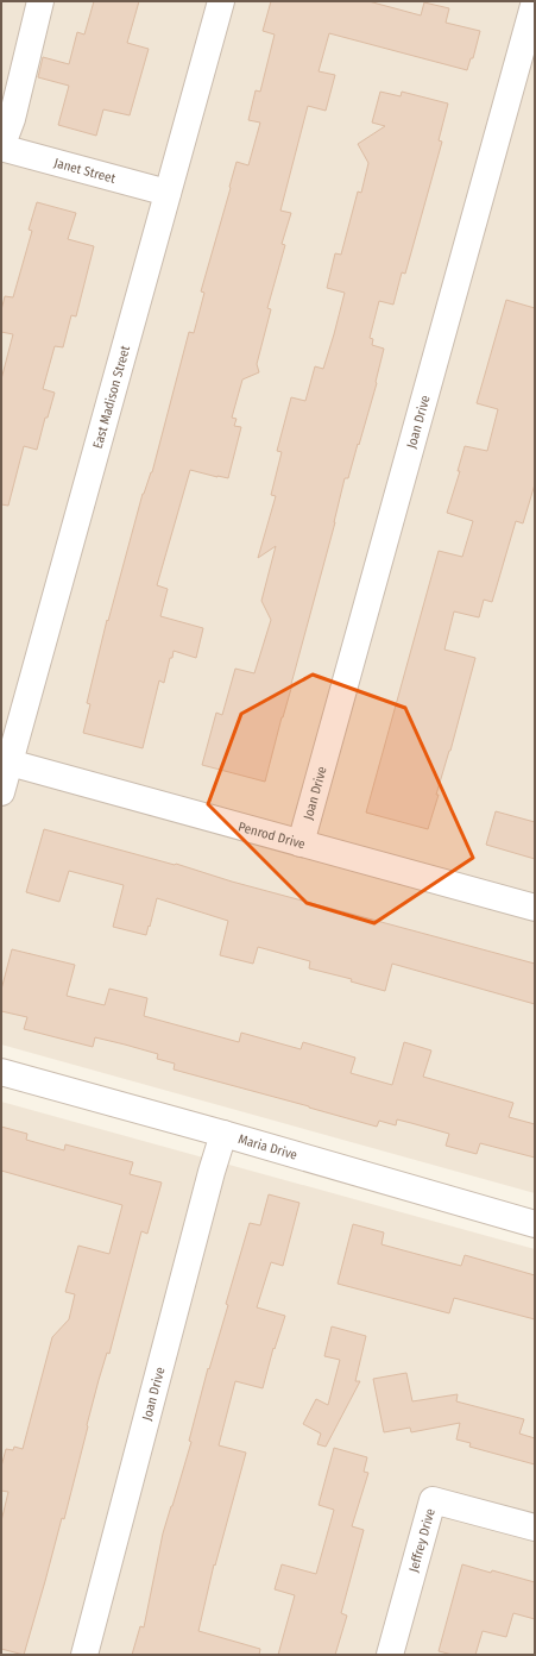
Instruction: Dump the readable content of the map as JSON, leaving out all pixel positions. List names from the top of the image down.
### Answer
{
  "streets": {
    "street": [
      "Janet Street",
      "East Madison Street",
      "Joan Drive",
      "Penrod Drive",
      "Maria Drive",
      "Jeffrey Drive"
    ]
  },
  "crossings": [
    ["Janet Street", "East Madison Street"],
    ["East Madison Street", "Penrod Drive"],
    ["Joan Drive", "Penrod Drive"],
    ["Joan Drive", "Maria Drive"]
  ]
}
